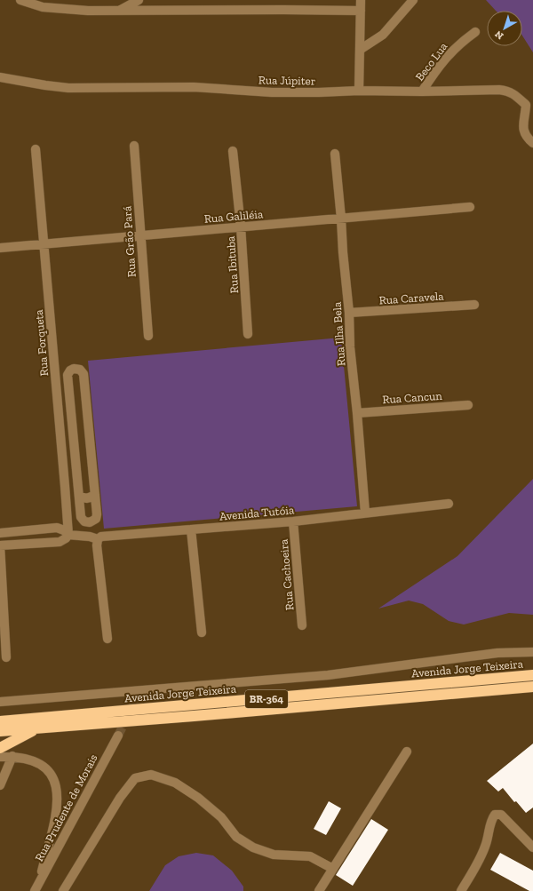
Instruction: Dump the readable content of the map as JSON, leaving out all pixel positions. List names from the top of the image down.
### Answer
{
  "streets": {
    "highway": ["Avenida Jorge Teixeira", "BR-364"],
    "street": [
      "Beco Lua",
      "Rua Júpiter",
      "Rua Galiléia",
      "Rua Grão Pará",
      "Rua Ibituba",
      "Rua Caravela",
      "Rua Ilha Bela",
      "Rua Forqueta",
      "Rua Cancun",
      "Avenida Tutóia",
      "Rua Cachoeira",
      "Rua Prudente de Morais"
    ]
  },
  "crossings": [
    ["Beco Lua", "Rua Júpiter"],
    ["Rua Galiléia", "Rua Grão Pará"],
    ["Rua Galiléia", "Rua Ibituba"],
    ["Rua Galiléia", "Rua Ilha Bela"],
    ["Rua Galiléia", "Rua Forqueta"],
    ["Rua Caravela", "Rua Ilha Bela"],
    ["Rua Ilha Bela", "Rua Cancun"],
    ["Rua Ilha Bela", "Avenida Tutóia"],
    ["Rua Forqueta", "Avenida Tutóia"],
    ["Avenida Tutóia", "Rua Cachoeira"]
  ],
  "north": "bottom left"
}
